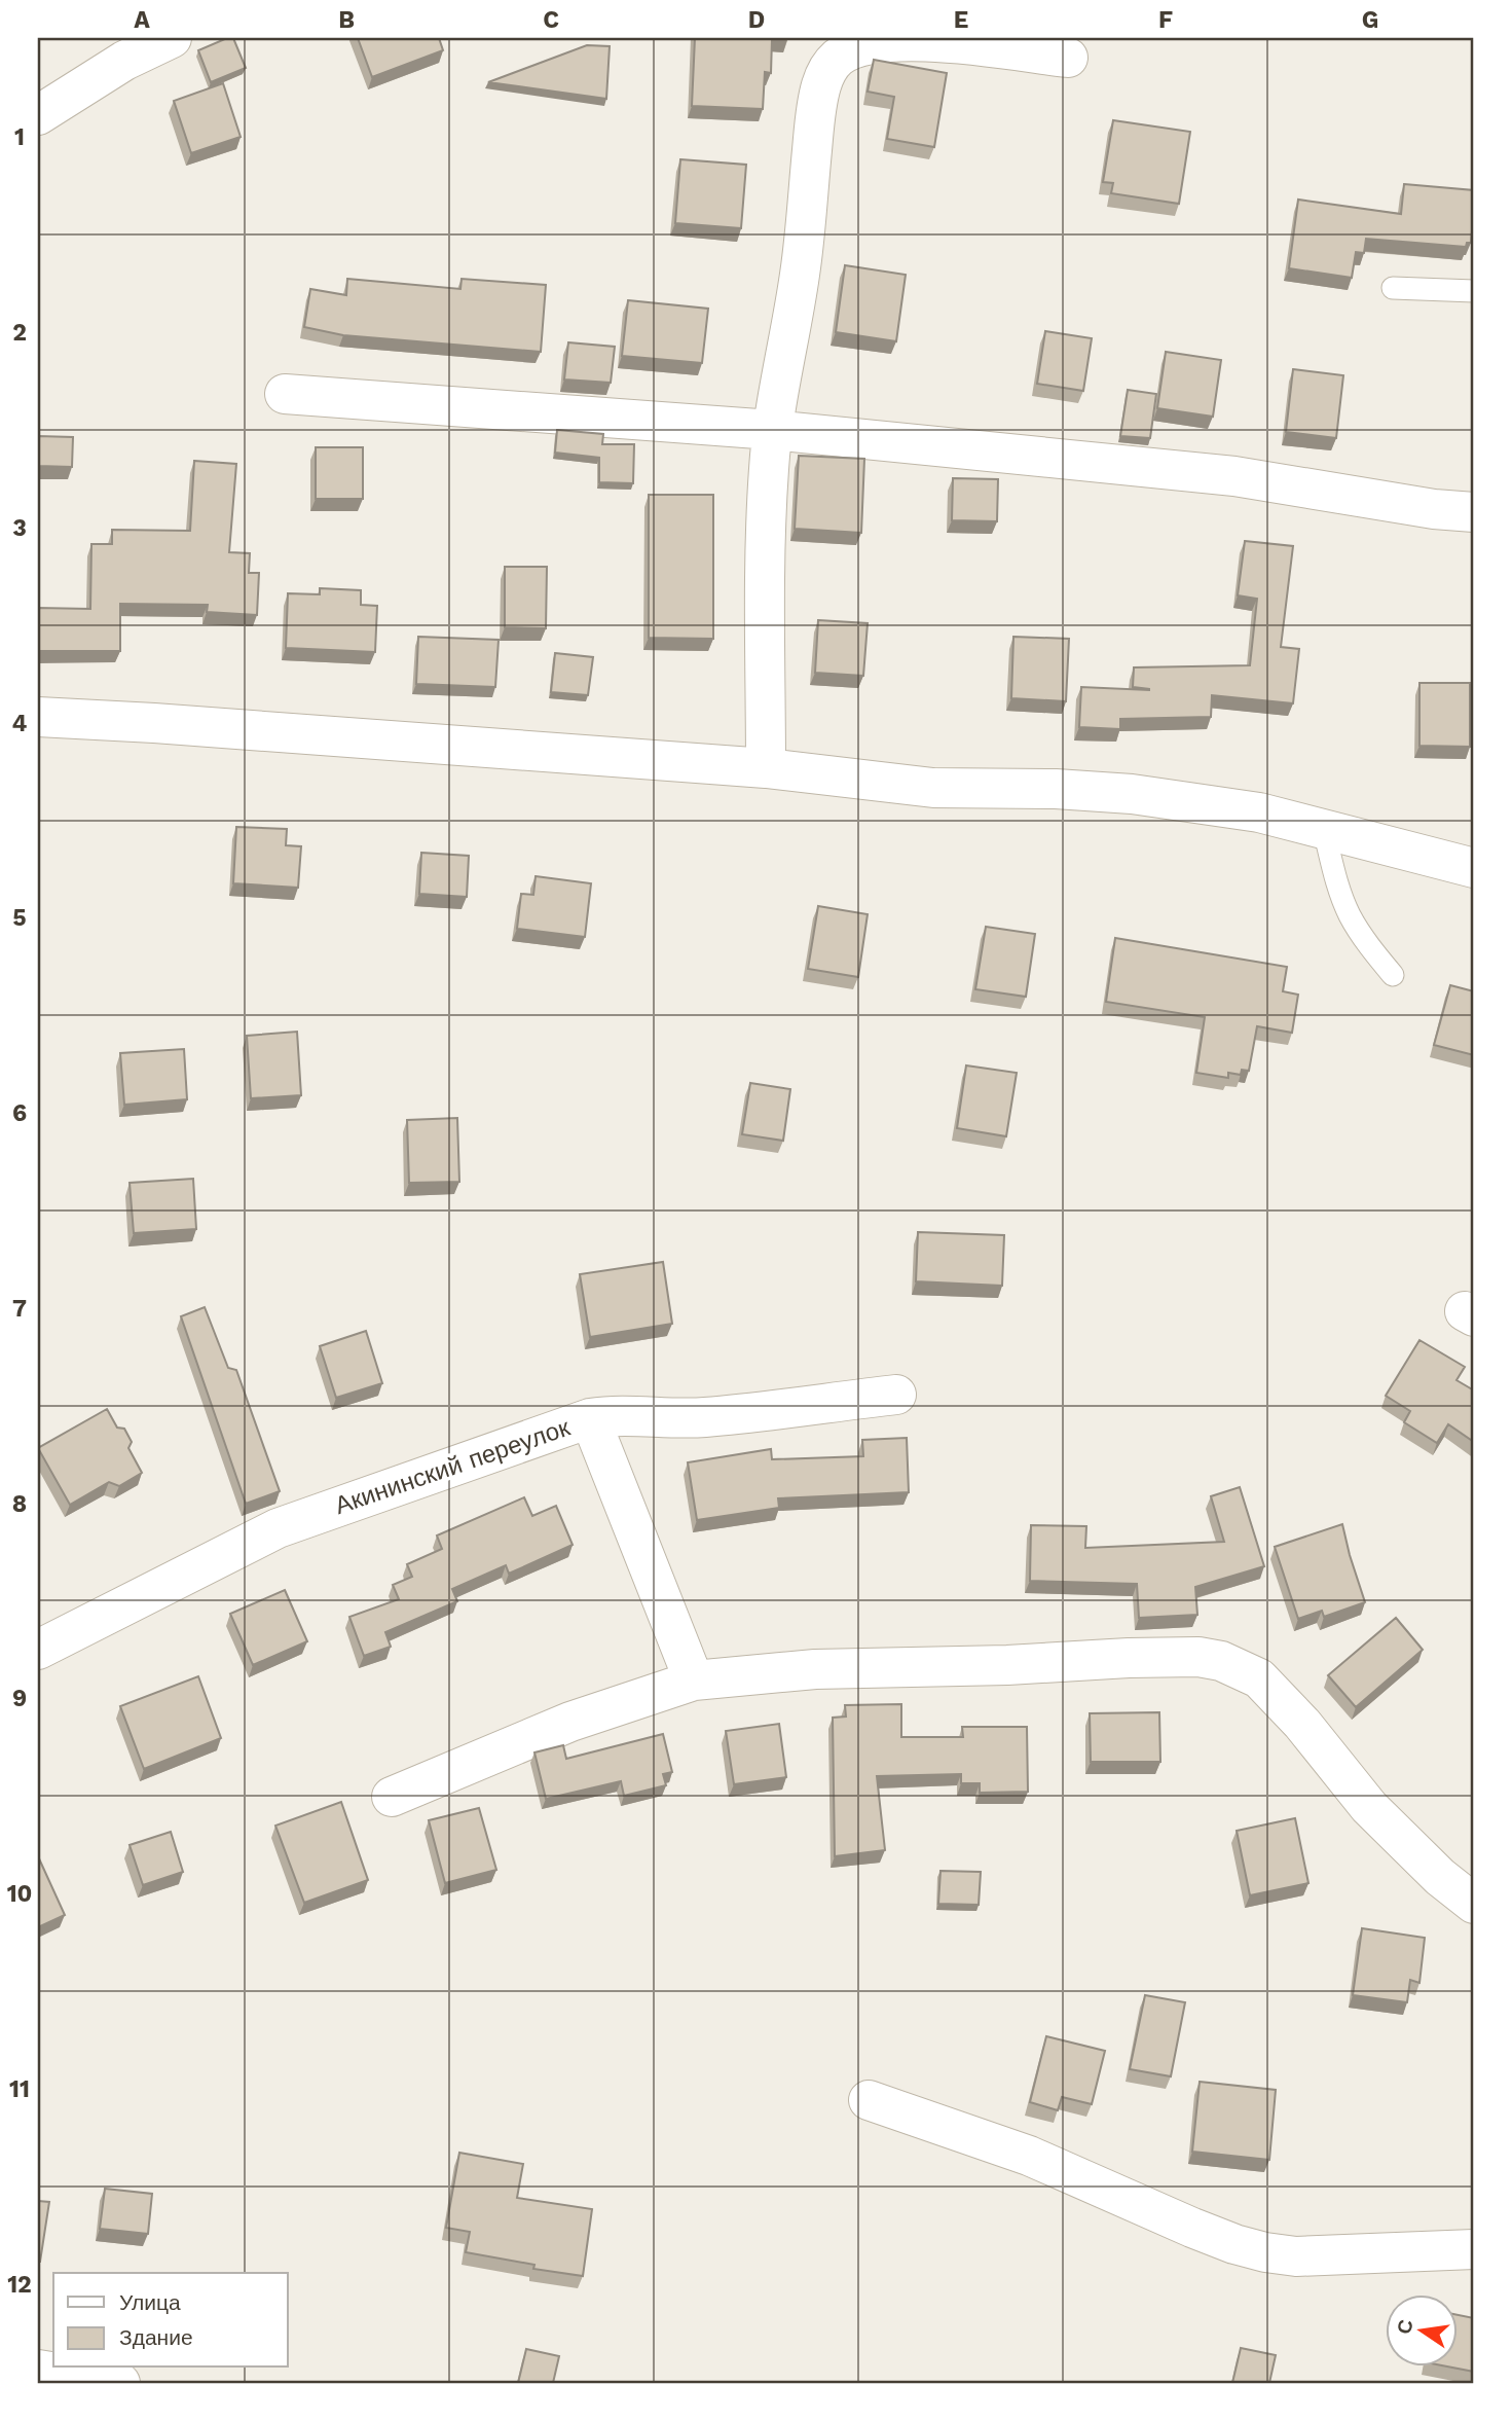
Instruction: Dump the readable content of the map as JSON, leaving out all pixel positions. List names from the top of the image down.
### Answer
{
  "streets": {
    "street": ["Акининский переулок"]
  },
  "legend": ["Улица", "Здание"],
  "north": "left",
  "grid": {
    "columns": [
      "A",
      "B",
      "C",
      "D",
      "E",
      "F",
      "G"
    ],
    "rows": [
      "1",
      "2",
      "3",
      "4",
      "5",
      "6",
      "7",
      "8",
      "9",
      "10",
      "11",
      "12"
    ]
  }
}
